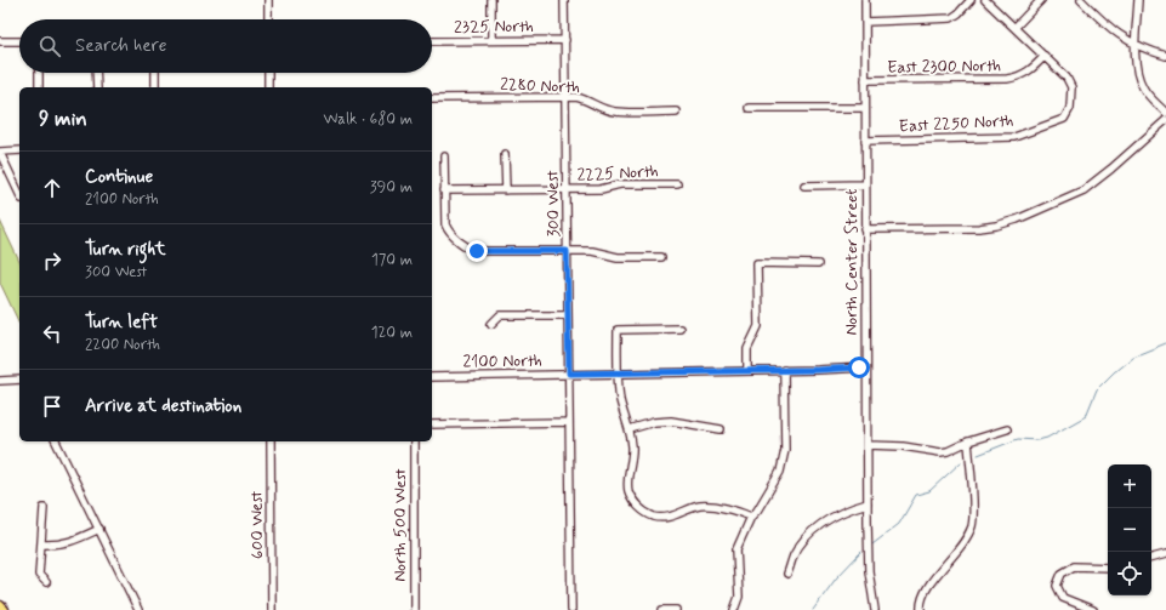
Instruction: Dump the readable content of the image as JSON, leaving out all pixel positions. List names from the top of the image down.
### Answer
{
  "streets": {
    "street": [
      "2325 North",
      "East 2300 North",
      "2280 North",
      "East 2250 North",
      "2225 North",
      "300 West",
      "North Center Street",
      "2100 North",
      "600 West",
      "North 500 West"
    ]
  },
  "crossings": [
    ["2325 North", "300 West"],
    ["East 2300 North", "East 2250 North"],
    ["East 2300 North", "North Center Street"],
    ["2280 North", "300 West"],
    ["East 2250 North", "North Center Street"],
    ["2225 North", "300 West"],
    ["300 West", "2100 North"],
    ["North Center Street", "2100 North"]
  ],
  "page": {
    "search": "Search here",
    "heading": ["9 min", "Walk · 680 m"],
    "list": [
      ["Continue", "2100 North", "390 m"],
      ["Turn right", "300 West", "170 m"],
      ["Turn left", "2200 North", "120 m"],
      "Arrive at destination"
    ],
    "map_buttons": ["+", "−"]
  }
}
